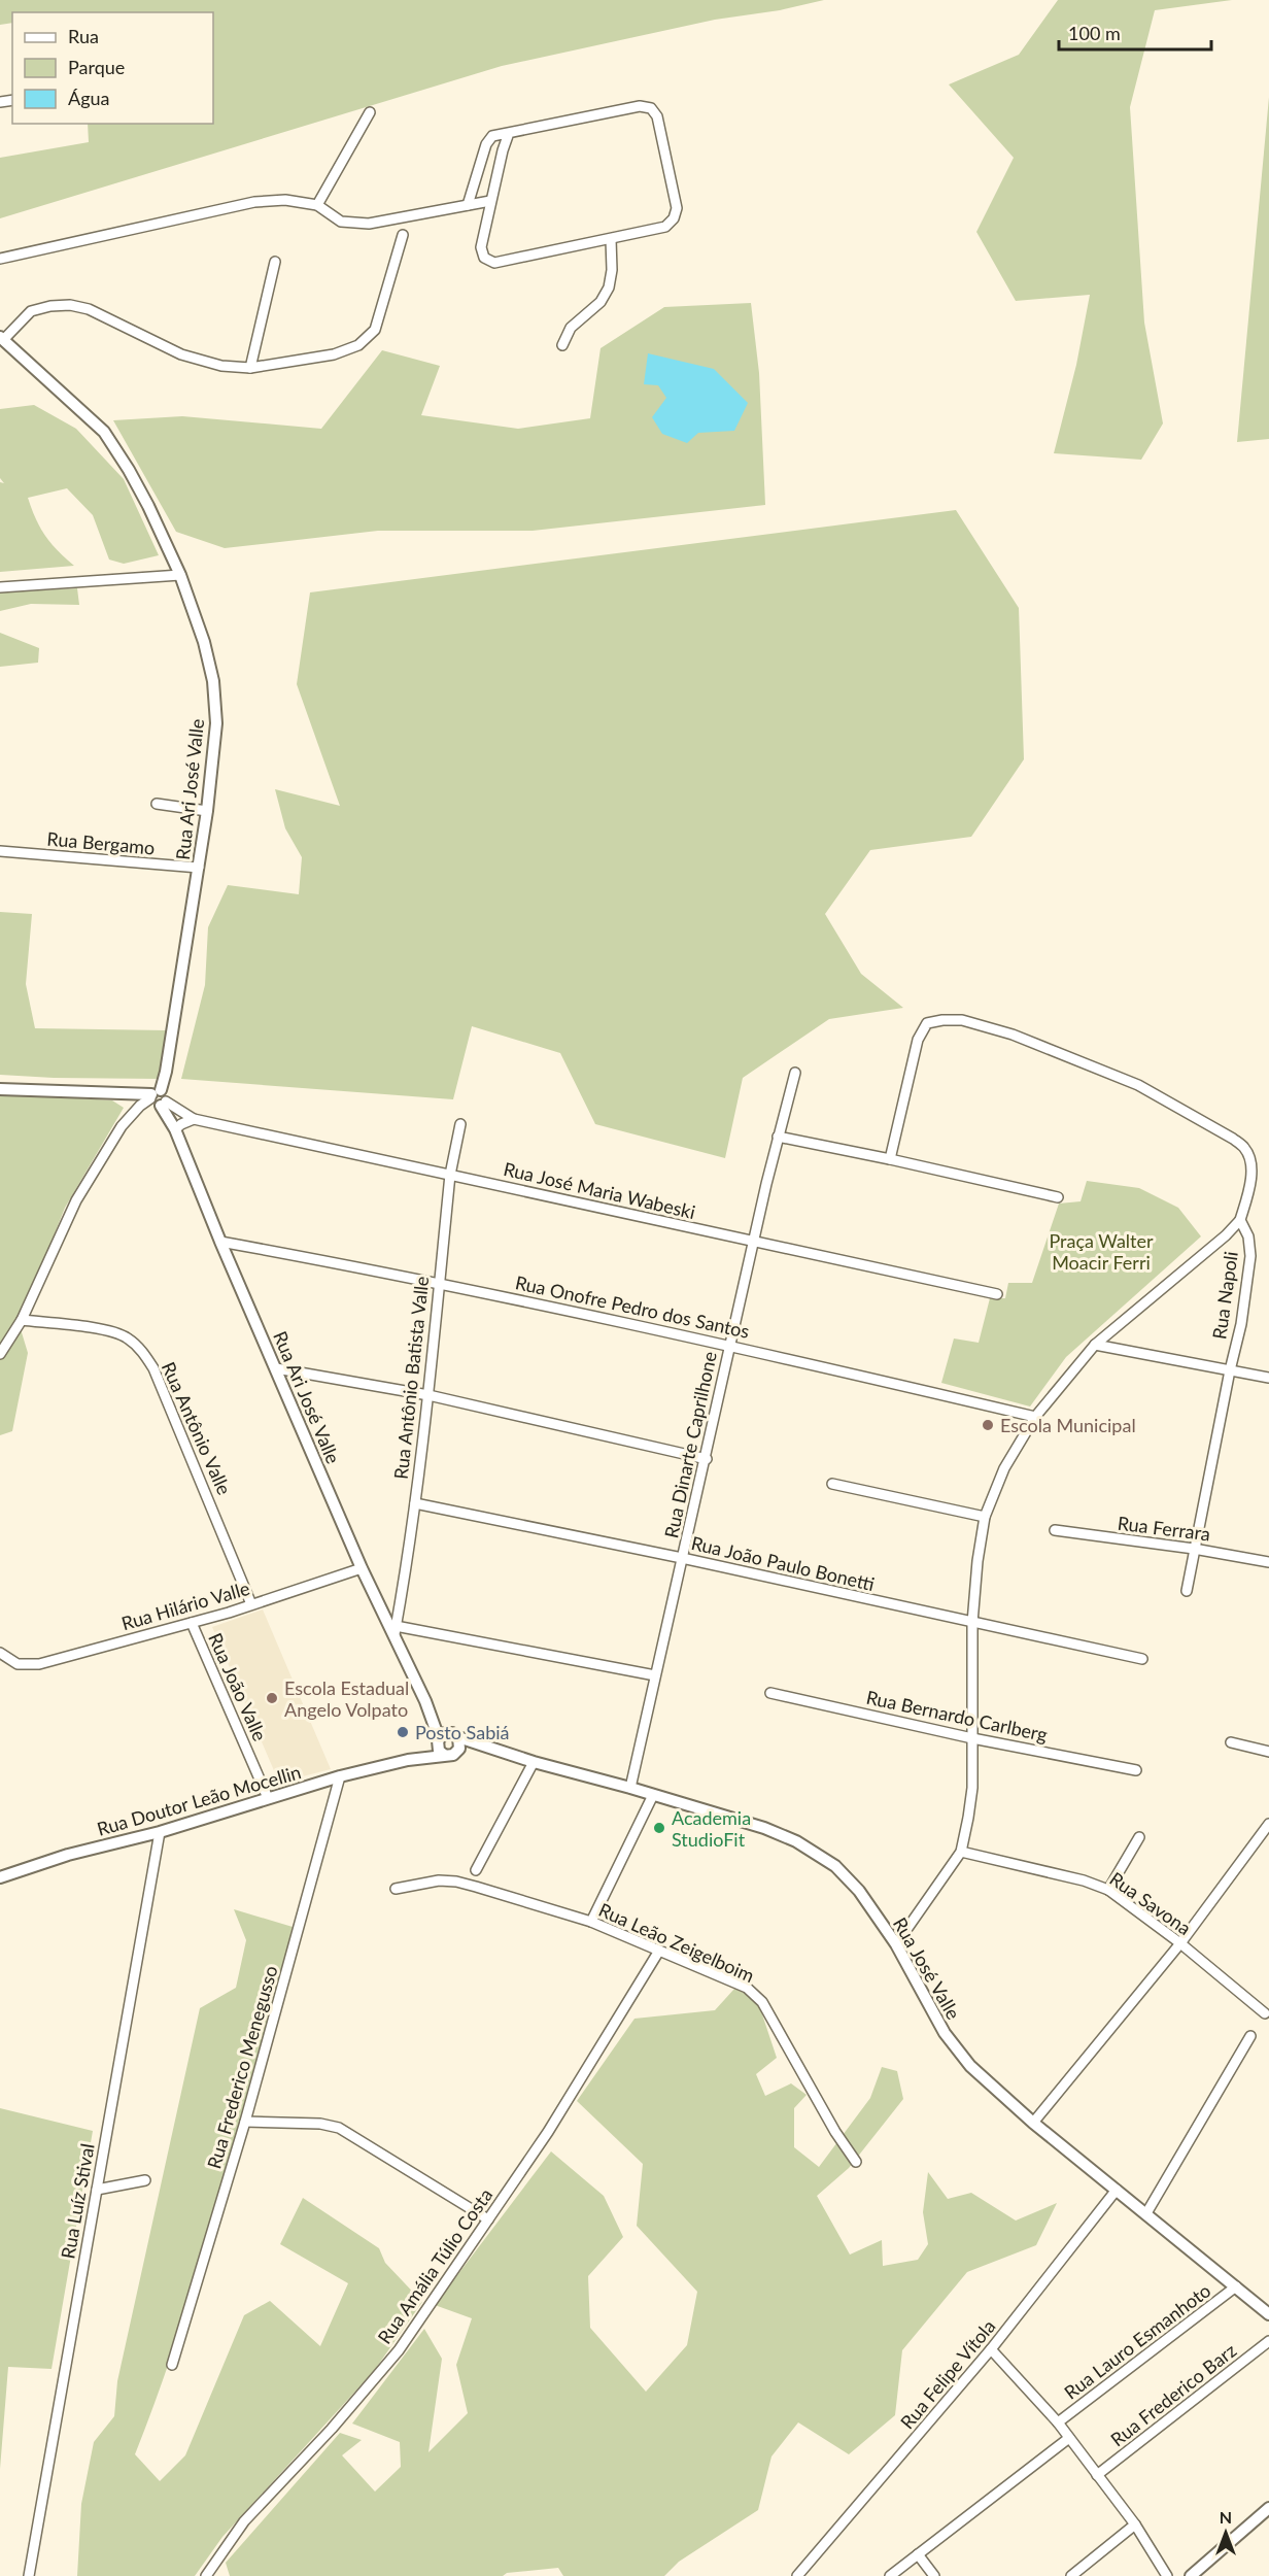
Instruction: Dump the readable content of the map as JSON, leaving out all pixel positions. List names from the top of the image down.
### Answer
{
  "streets": {
    "street": [
      "Rua Ari José Valle",
      "Rua Bergamo",
      "Rua José Maria Wabeski",
      "Rua Napoli",
      "Rua Onofre Pedro dos Santos",
      "Rua Antônio Batista Valle",
      "Rua Antônio Valle",
      "Rua Dinarte Caprilhone",
      "Rua Ferrara",
      "Rua João Paulo Bonetti",
      "Rua Hilário Valle",
      "Rua João Valle",
      "Rua Bernardo Carlberg",
      "Rua Doutor Leão Mocellin",
      "Rua Savona",
      "Rua Leão Zeigelboim",
      "Rua José Valle",
      "Rua Frederico Menegusso",
      "Rua Luíz Stival",
      "Rua Amália Túlio Costa",
      "Rua Lauro Esmanhoto",
      "Rua Felipe Vítola",
      "Rua Frederico Barz"
    ]
  },
  "crossings": [
    ["Rua Ari José Valle", "Rua Bergamo"],
    ["Rua Ari José Valle", "Rua José Maria Wabeski"],
    ["Rua Ari José Valle", "Rua Onofre Pedro dos Santos"],
    ["Rua Ari José Valle", "Rua Antônio Batista Valle"],
    ["Rua Ari José Valle", "Rua Hilário Valle"],
    ["Rua Ari José Valle", "Rua Doutor Leão Mocellin"],
    ["Rua Ari José Valle", "Rua José Valle"],
    ["Rua José Maria Wabeski", "Rua Antônio Batista Valle"],
    ["Rua José Maria Wabeski", "Rua Dinarte Caprilhone"],
    ["Rua Napoli", "Rua Ferrara"],
    ["Rua Onofre Pedro dos Santos", "Rua Antônio Batista Valle"],
    ["Rua Onofre Pedro dos Santos", "Rua Dinarte Caprilhone"],
    ["Rua Antônio Batista Valle", "Rua João Paulo Bonetti"],
    ["Rua Antônio Valle", "Rua Hilário Valle"],
    ["Rua Dinarte Caprilhone", "Rua João Paulo Bonetti"],
    ["Rua Dinarte Caprilhone", "Rua José Valle"],
    ["Rua Hilário Valle", "Rua João Valle"],
    ["Rua João Valle", "Rua Doutor Leão Mocellin"],
    ["Rua Doutor Leão Mocellin", "Rua José Valle"],
    ["Rua Doutor Leão Mocellin", "Rua Frederico Menegusso"],
    ["Rua Doutor Leão Mocellin", "Rua Luíz Stival"],
    ["Rua Leão Zeigelboim", "Rua Amália Túlio Costa"],
    ["Rua José Valle", "Rua Lauro Esmanhoto"],
    ["Rua José Valle", "Rua Felipe Vítola"]
  ],
  "parks": ["Praça Walter Moacir Ferri"],
  "places": [
    "Escola Municipal",
    "Escola Estadual Angelo Volpato",
    "Posto Sabiá",
    "Academia StudioFit"
  ],
  "legend": ["Rua", "Parque", "Água"],
  "scale_bar": "100 m",
  "north": "top"
}
